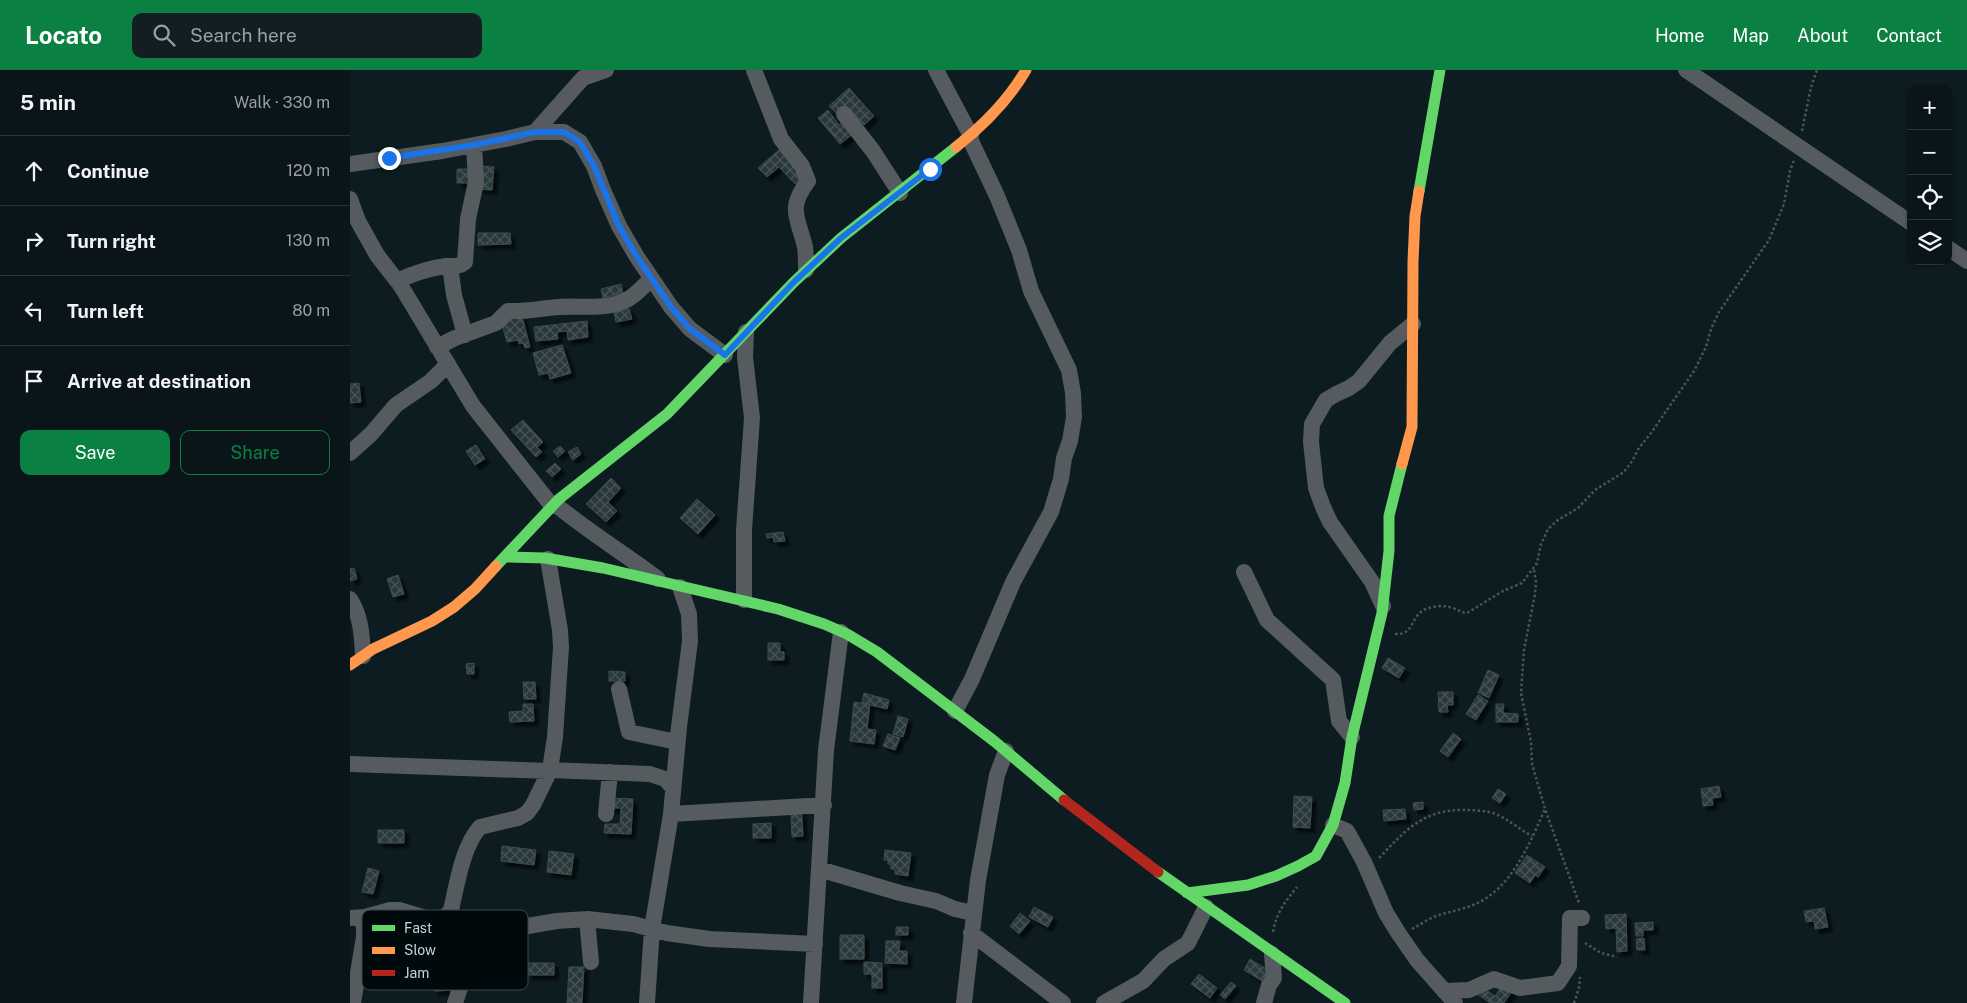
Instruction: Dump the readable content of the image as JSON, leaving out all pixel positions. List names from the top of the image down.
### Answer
{
  "legend": ["Fast", "Slow", "Jam"],
  "page": {
    "header": "Locato",
    "search": "Search here",
    "nav": [
      "Home",
      "Map",
      "About",
      "Contact"
    ],
    "heading": ["5 min", "Walk · 330 m"],
    "map_buttons": ["+", "−"],
    "list": [
      ["Continue", "120 m"],
      ["Turn right", "130 m"],
      ["Turn left", "80 m"],
      "Arrive at destination"
    ],
    "buttons": ["Save", "Share"]
  }
}
